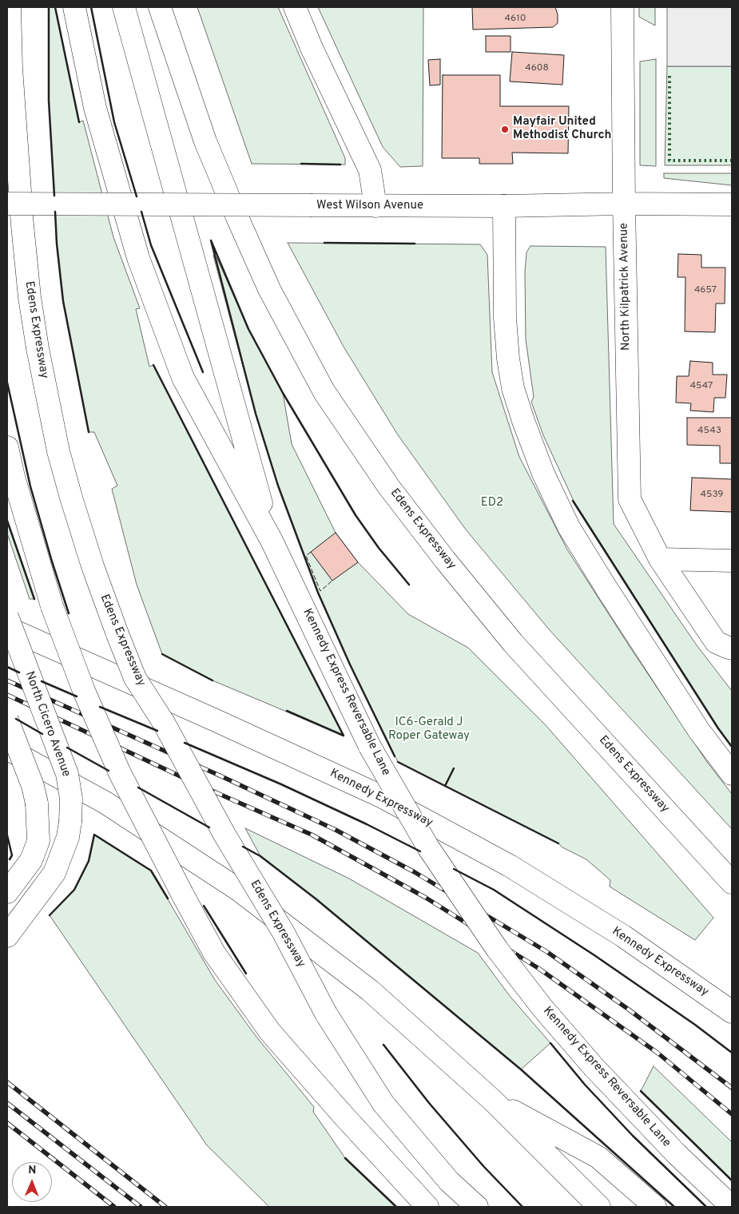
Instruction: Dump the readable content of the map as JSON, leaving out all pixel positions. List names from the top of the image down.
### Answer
{
  "streets": {
    "main road": [
      "West Wilson Avenue",
      "North Kilpatrick Avenue",
      "Edens Expressway",
      "Kennedy Express Reversable Lane",
      "North Cicero Avenue",
      "Kennedy Expressway"
    ]
  },
  "crossings": [
    ["West Wilson Avenue", "North Kilpatrick Avenue"]
  ],
  "parks": ["ED2", "IC6-Gerald J Roper Gateway"],
  "places": ["Mayfair United Methodist Church"],
  "house_numbers": [
    "4610",
    "4608",
    "4657",
    "4547",
    "4543",
    "4539"
  ],
  "north": "top"
}
